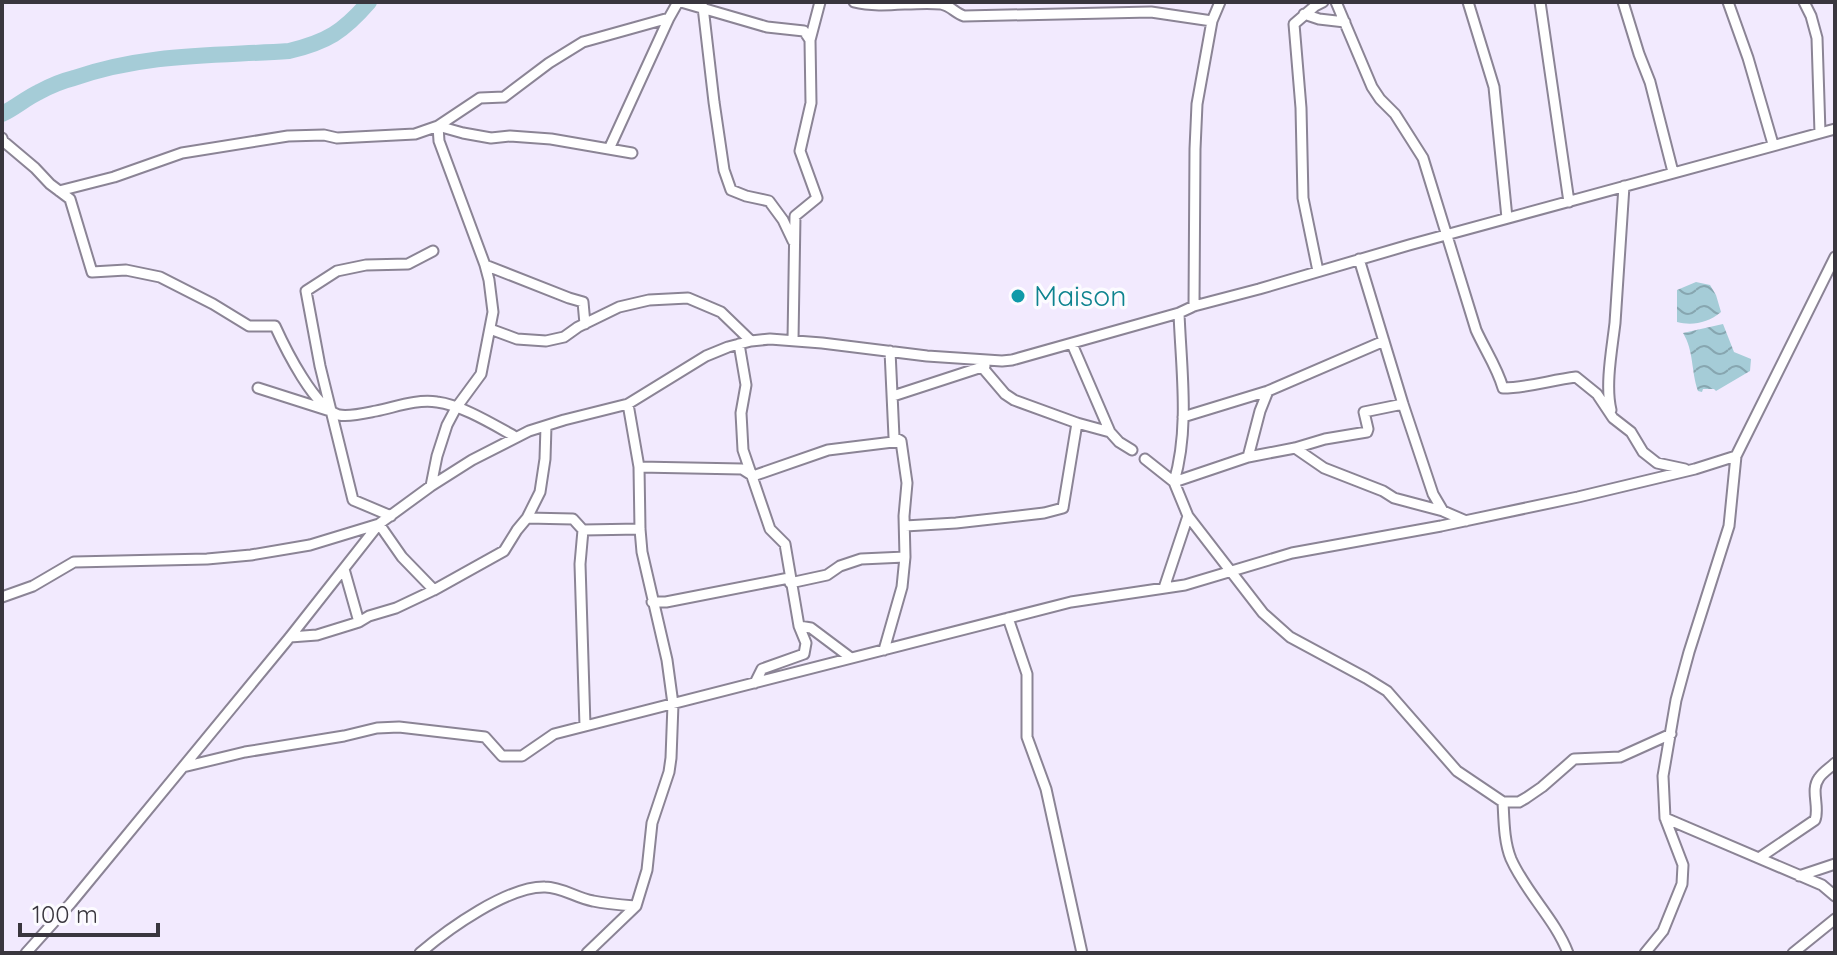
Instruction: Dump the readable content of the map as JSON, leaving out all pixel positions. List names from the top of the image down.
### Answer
{
  "places": ["Maison"],
  "scale_bar": "100 m"
}
